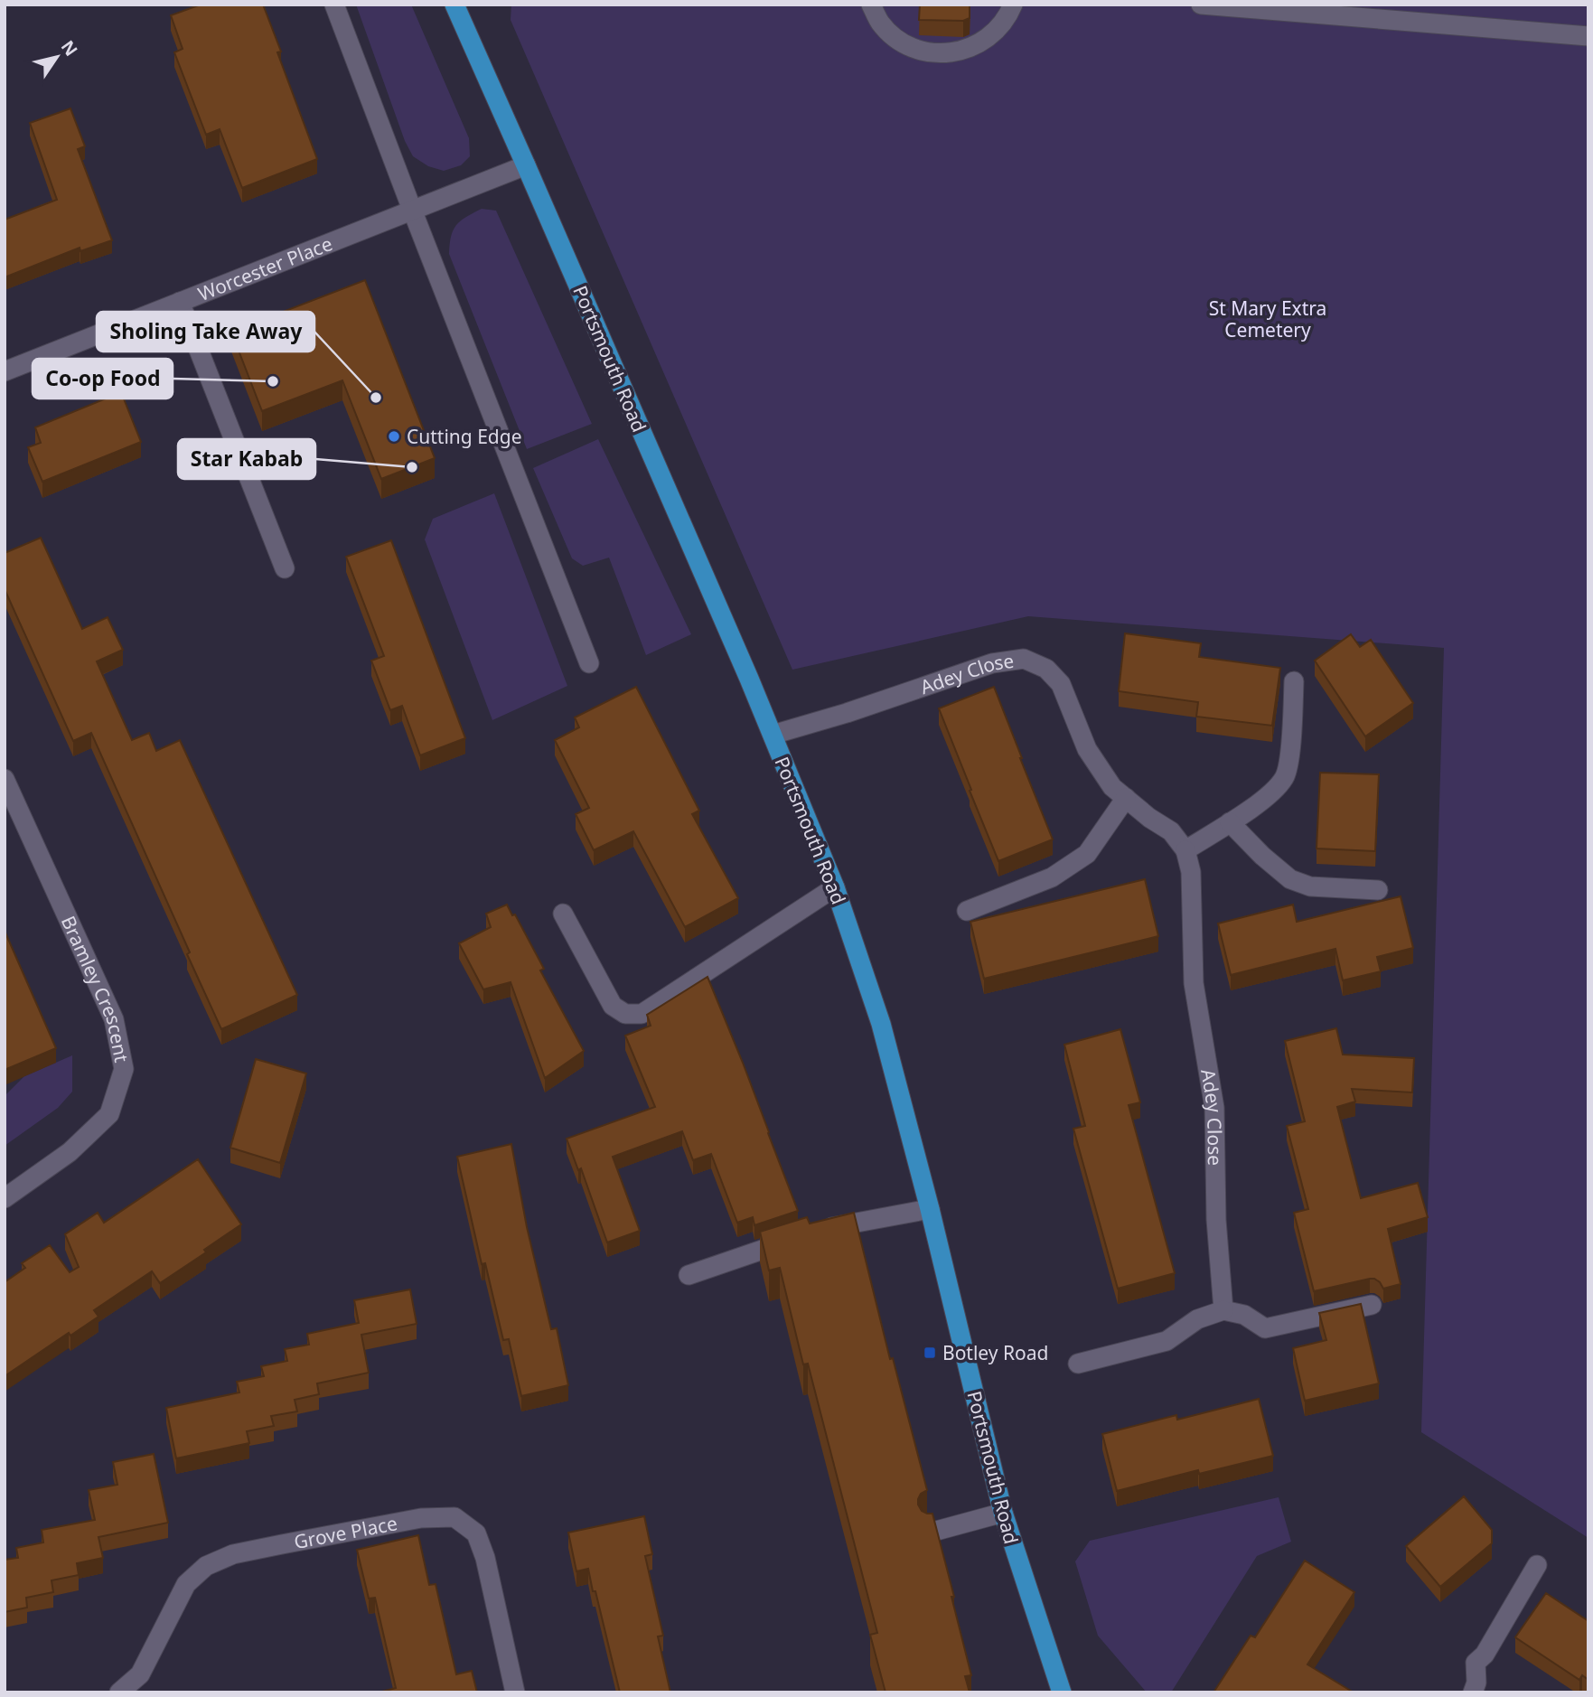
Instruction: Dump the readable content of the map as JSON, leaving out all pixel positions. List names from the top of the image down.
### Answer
{
  "streets": {
    "main road": ["Portsmouth Road"],
    "street": [
      "Worcester Place",
      "Adey Close",
      "Bramley Crescent",
      "Grove Place"
    ]
  },
  "crossings": [
    ["Worcester Place", "Portsmouth Road"],
    ["Portsmouth Road", "Adey Close"]
  ],
  "parks": ["St Mary Extra Cemetery"],
  "places": {
    "other": [
      "Co-op Food",
      "Sholing Take Away",
      "Cutting Edge",
      "Star Kabab"
    ],
    "transit": ["Botley Road"]
  },
  "north": "top right"
}
